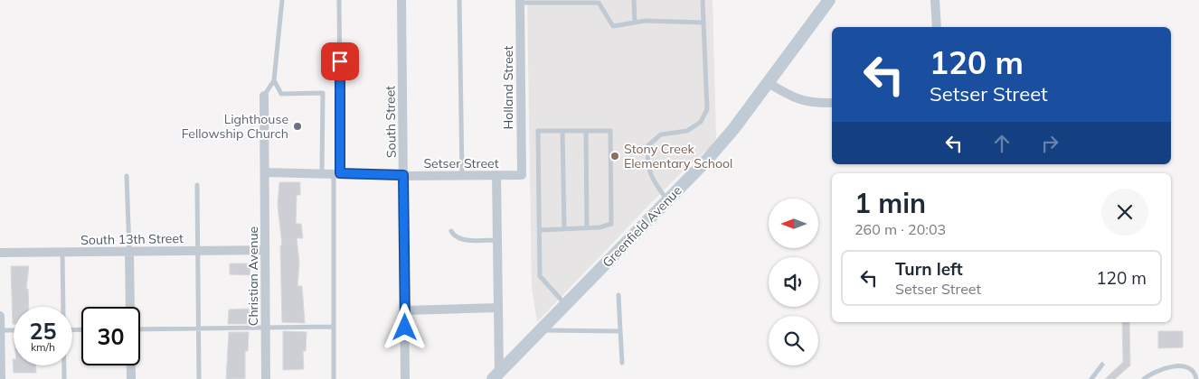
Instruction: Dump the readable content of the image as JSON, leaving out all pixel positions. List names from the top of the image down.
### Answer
{
  "streets": {
    "main road": ["Greenfield Avenue"],
    "street": [
      "Holland Street",
      "South Street",
      "Setser Street",
      "South 13th Street",
      "Christian Avenue"
    ]
  },
  "crossings": [
    ["Holland Street", "Setser Street"],
    ["South Street", "Setser Street"],
    ["Setser Street", "Christian Avenue"],
    ["South 13th Street", "Christian Avenue"]
  ],
  "places": ["Lighthouse Fellowship Church", "Stony Creek Elementary School"],
  "north": "left",
  "page": {
    "turn": ["120 m", "Setser Street"],
    "heading": ["1 min", "260 m · 20:03"],
    "list": [
      {
        "name": "Turn left",
        "note": "Setser Street",
        "value": "120 m"
      }
    ],
    "speed": "25 km/h",
    "limit": "30"
  }
}
